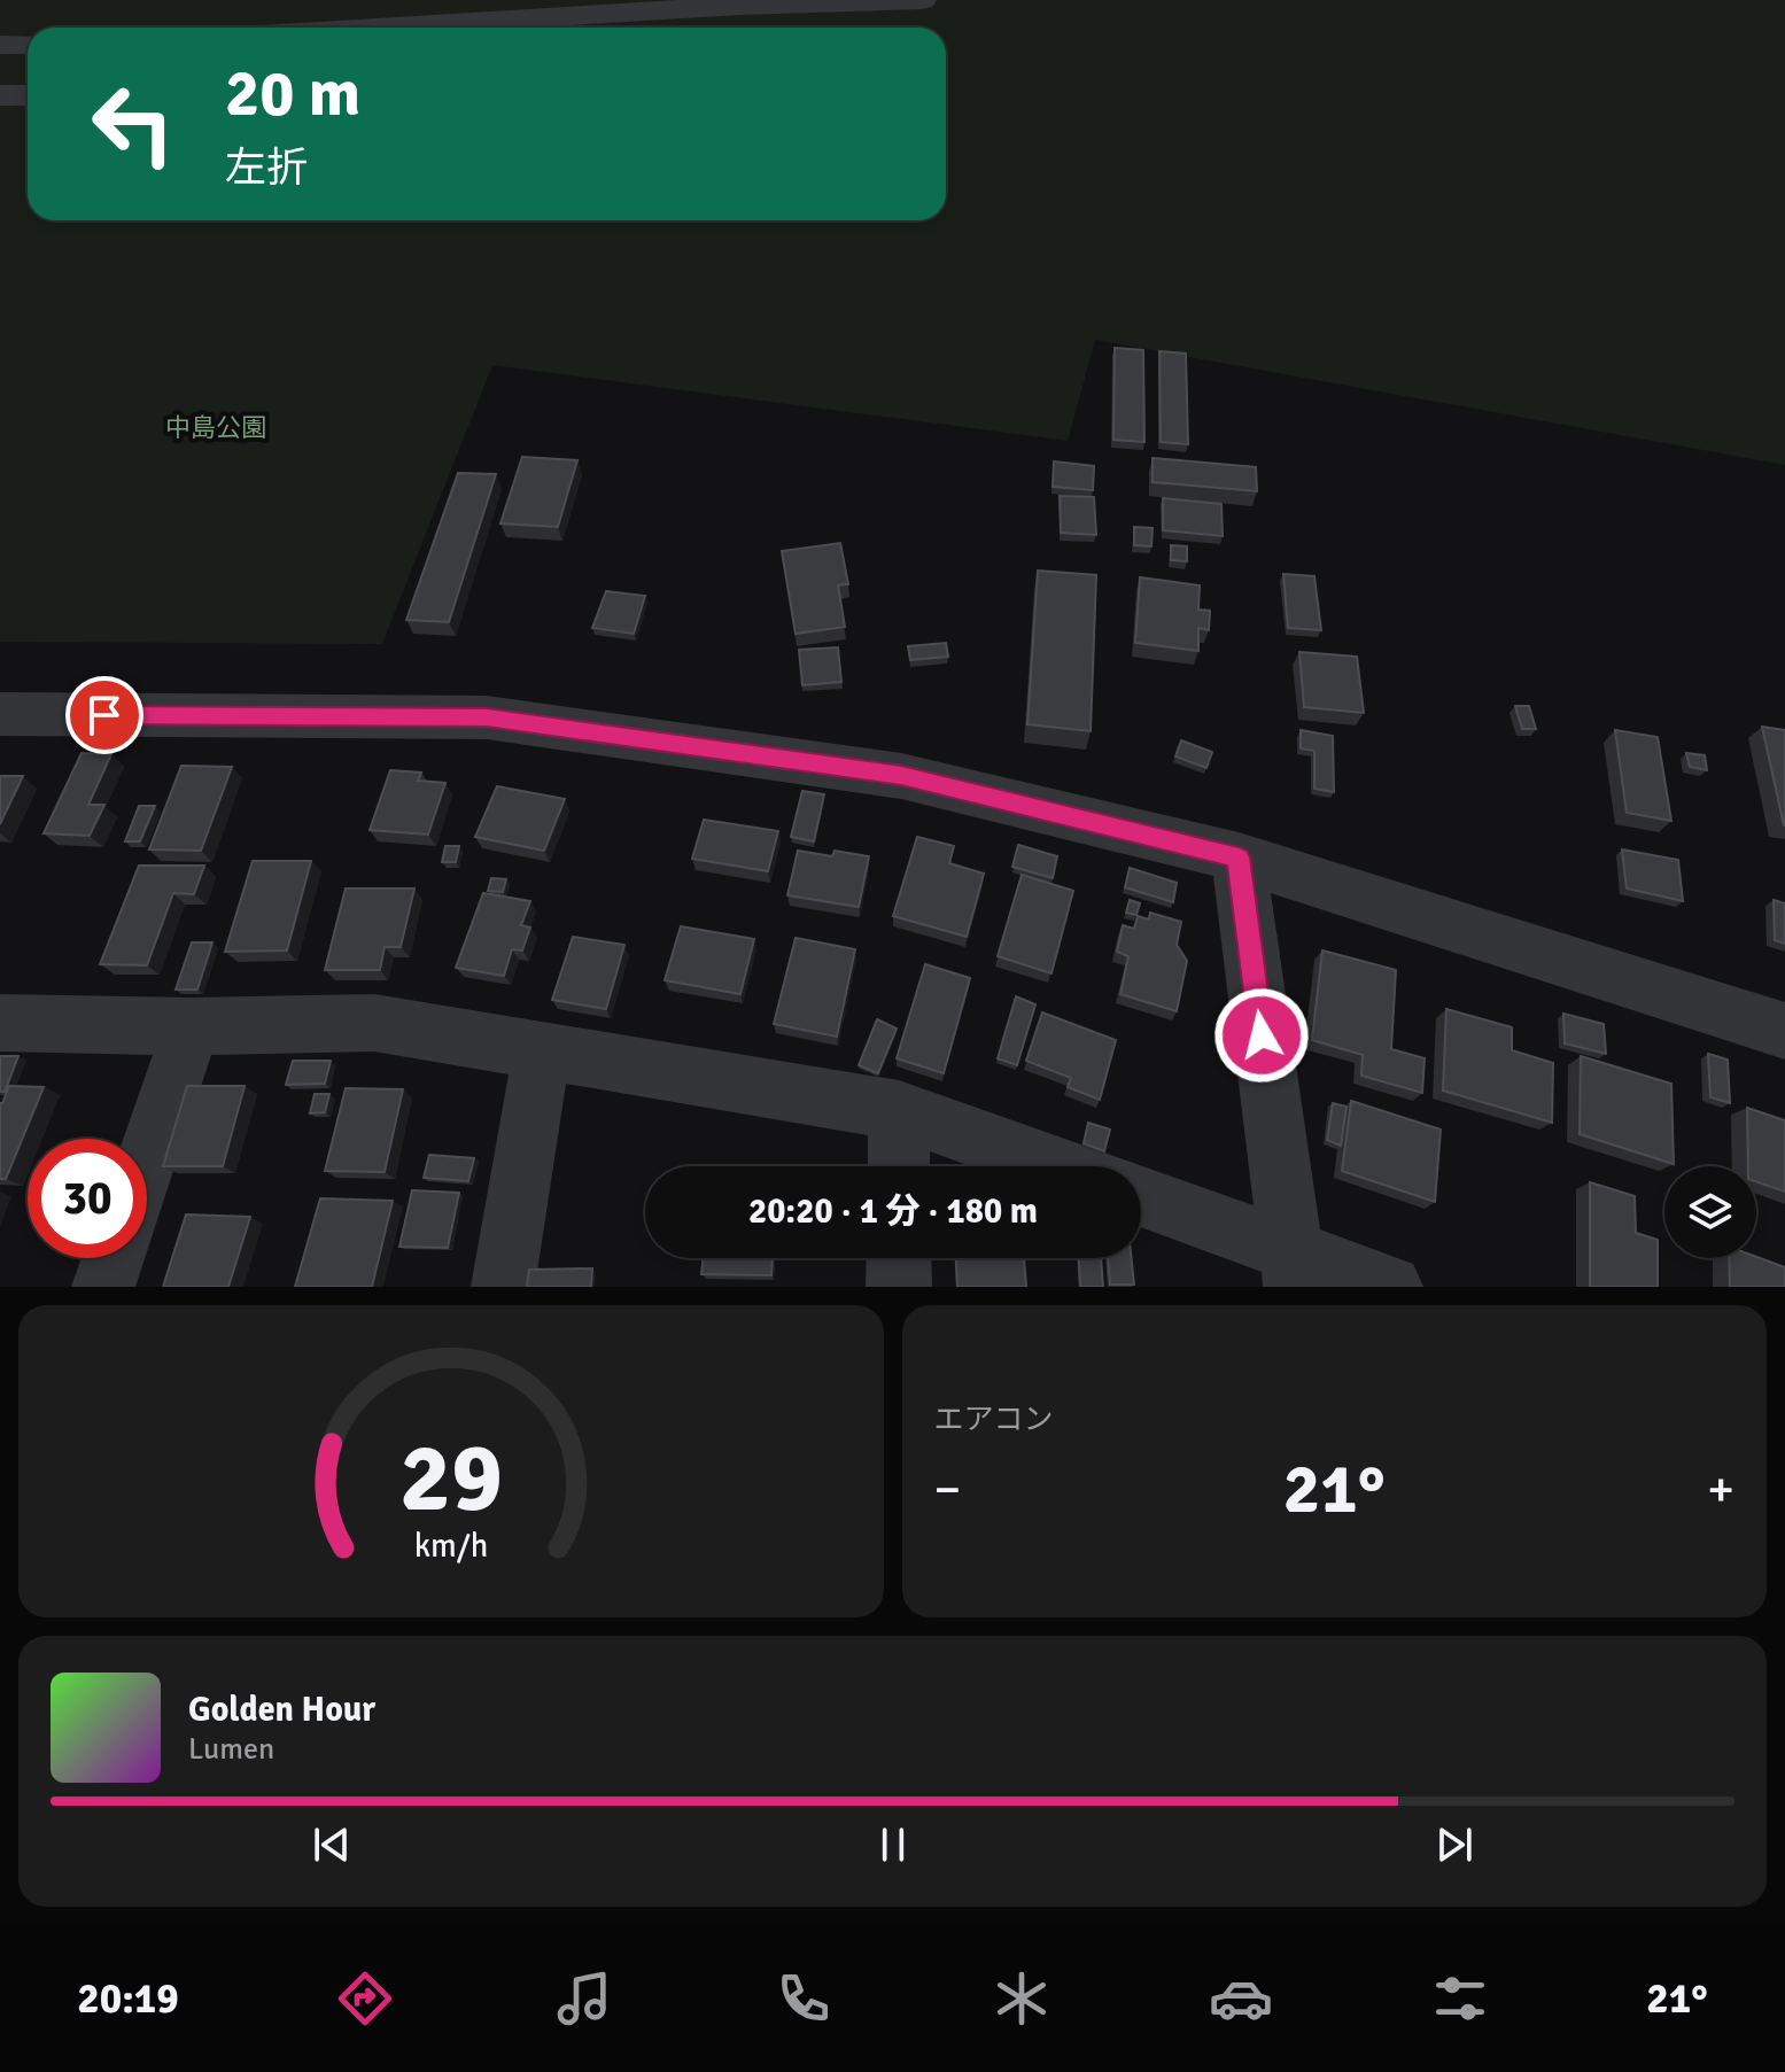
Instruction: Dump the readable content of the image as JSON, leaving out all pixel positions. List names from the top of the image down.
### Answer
{
  "parks": ["中島公園"],
  "page": {
    "turn": ["20 m", "左折"],
    "limit": "30",
    "trip": "20:20 · 1 分 · 180 m",
    "tile": "エアコン",
    "heat": ["−", "21°", "+"],
    "song": ["Golden Hour", "Lumen"],
    "tabs": ["20:19", "21°"],
    "gauge": ["29", "km/h"]
  }
}
